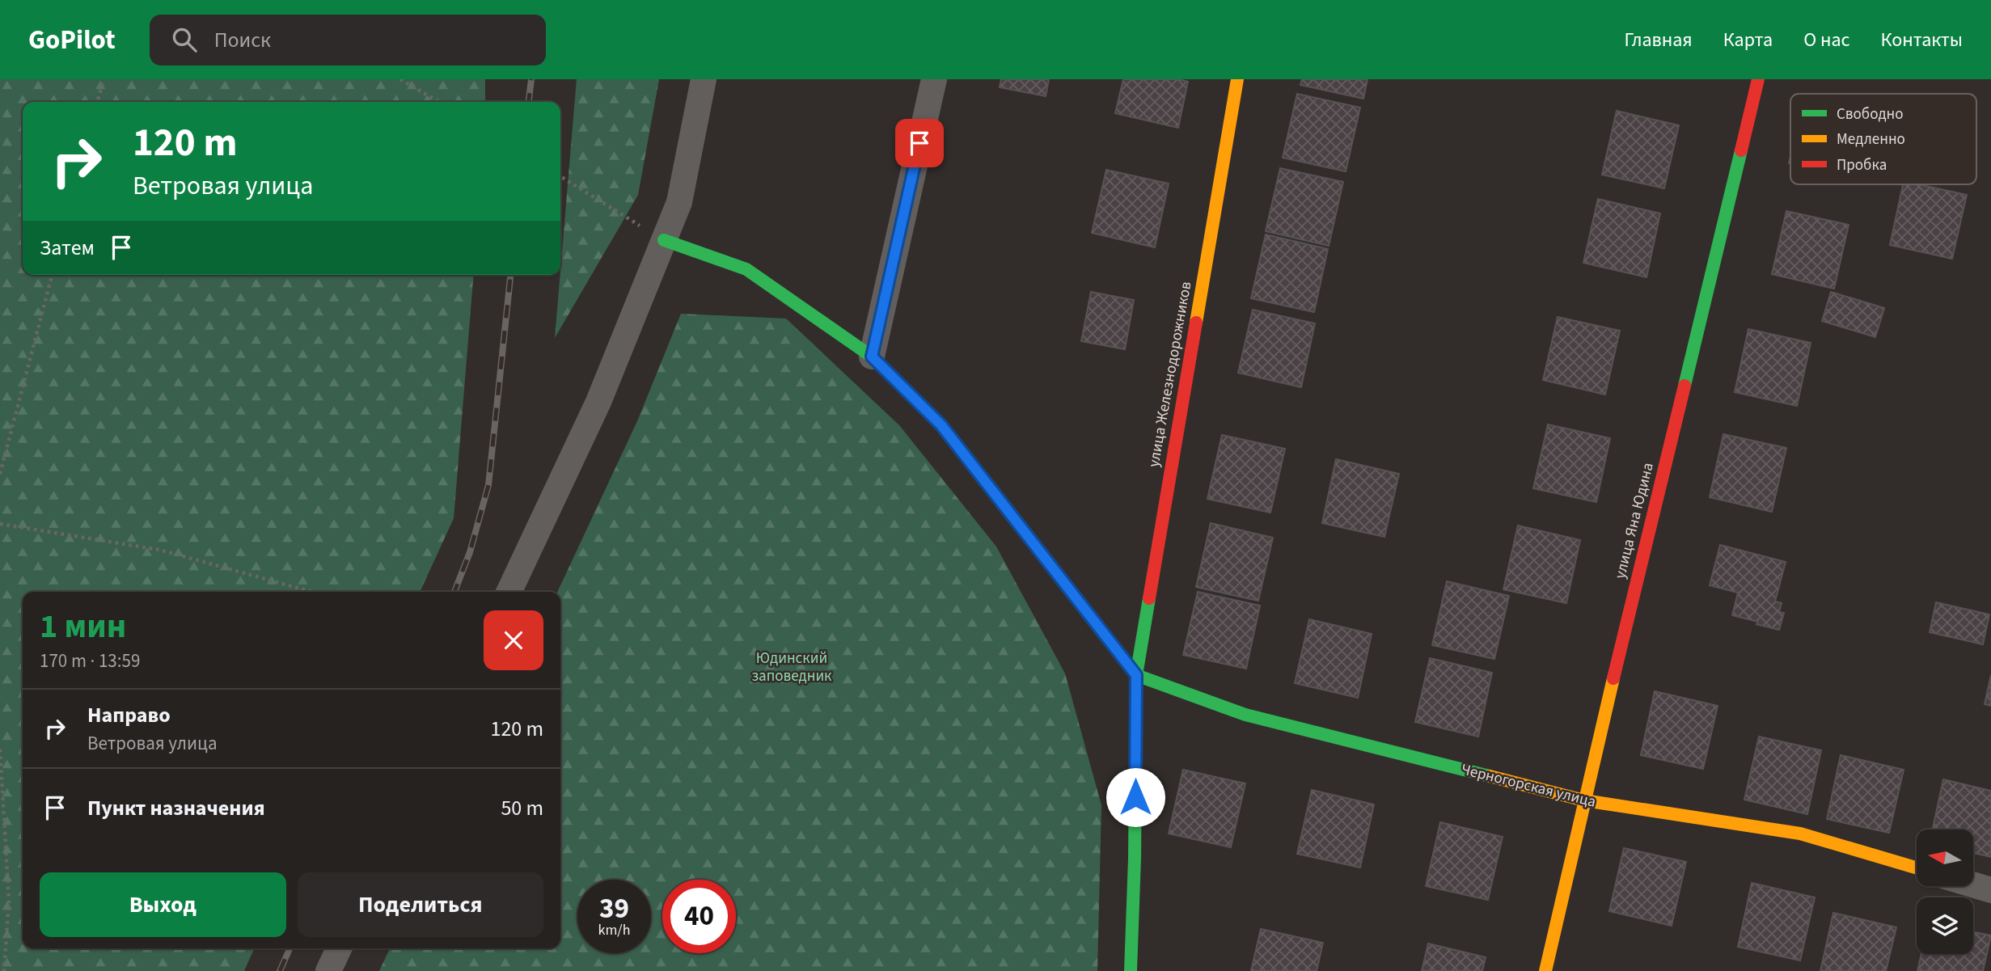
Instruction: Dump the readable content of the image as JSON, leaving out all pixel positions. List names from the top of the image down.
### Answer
{
  "streets": {
    "street": ["улица Железнодорожников", "улица Яна Юдина", "Черногорская улица"]
  },
  "crossings": [
    ["улица Железнодорожников", "Черногорская улица"],
    ["улица Яна Юдина", "Черногорская улица"]
  ],
  "parks": ["Юдинский заповедник"],
  "legend": ["Свободно", "Медленно", "Пробка"],
  "north": "left",
  "page": {
    "header": "GoPilot",
    "search": "Поиск",
    "nav": [
      "Главная",
      "Карта",
      "О нас",
      "Контакты"
    ],
    "turn": ["120 m", "Ветровая улица"],
    "then": "Затем",
    "heading": ["1 мин", "170 m · 13:59"],
    "list": [
      {
        "name": "Направо",
        "note": "Ветровая улица",
        "value": "120 m"
      },
      {
        "name": "Пункт назначения",
        "value": "50 m"
      }
    ],
    "buttons": ["Выход", "Поделиться"],
    "speed": "39 km/h",
    "limit": "40"
  }
}
